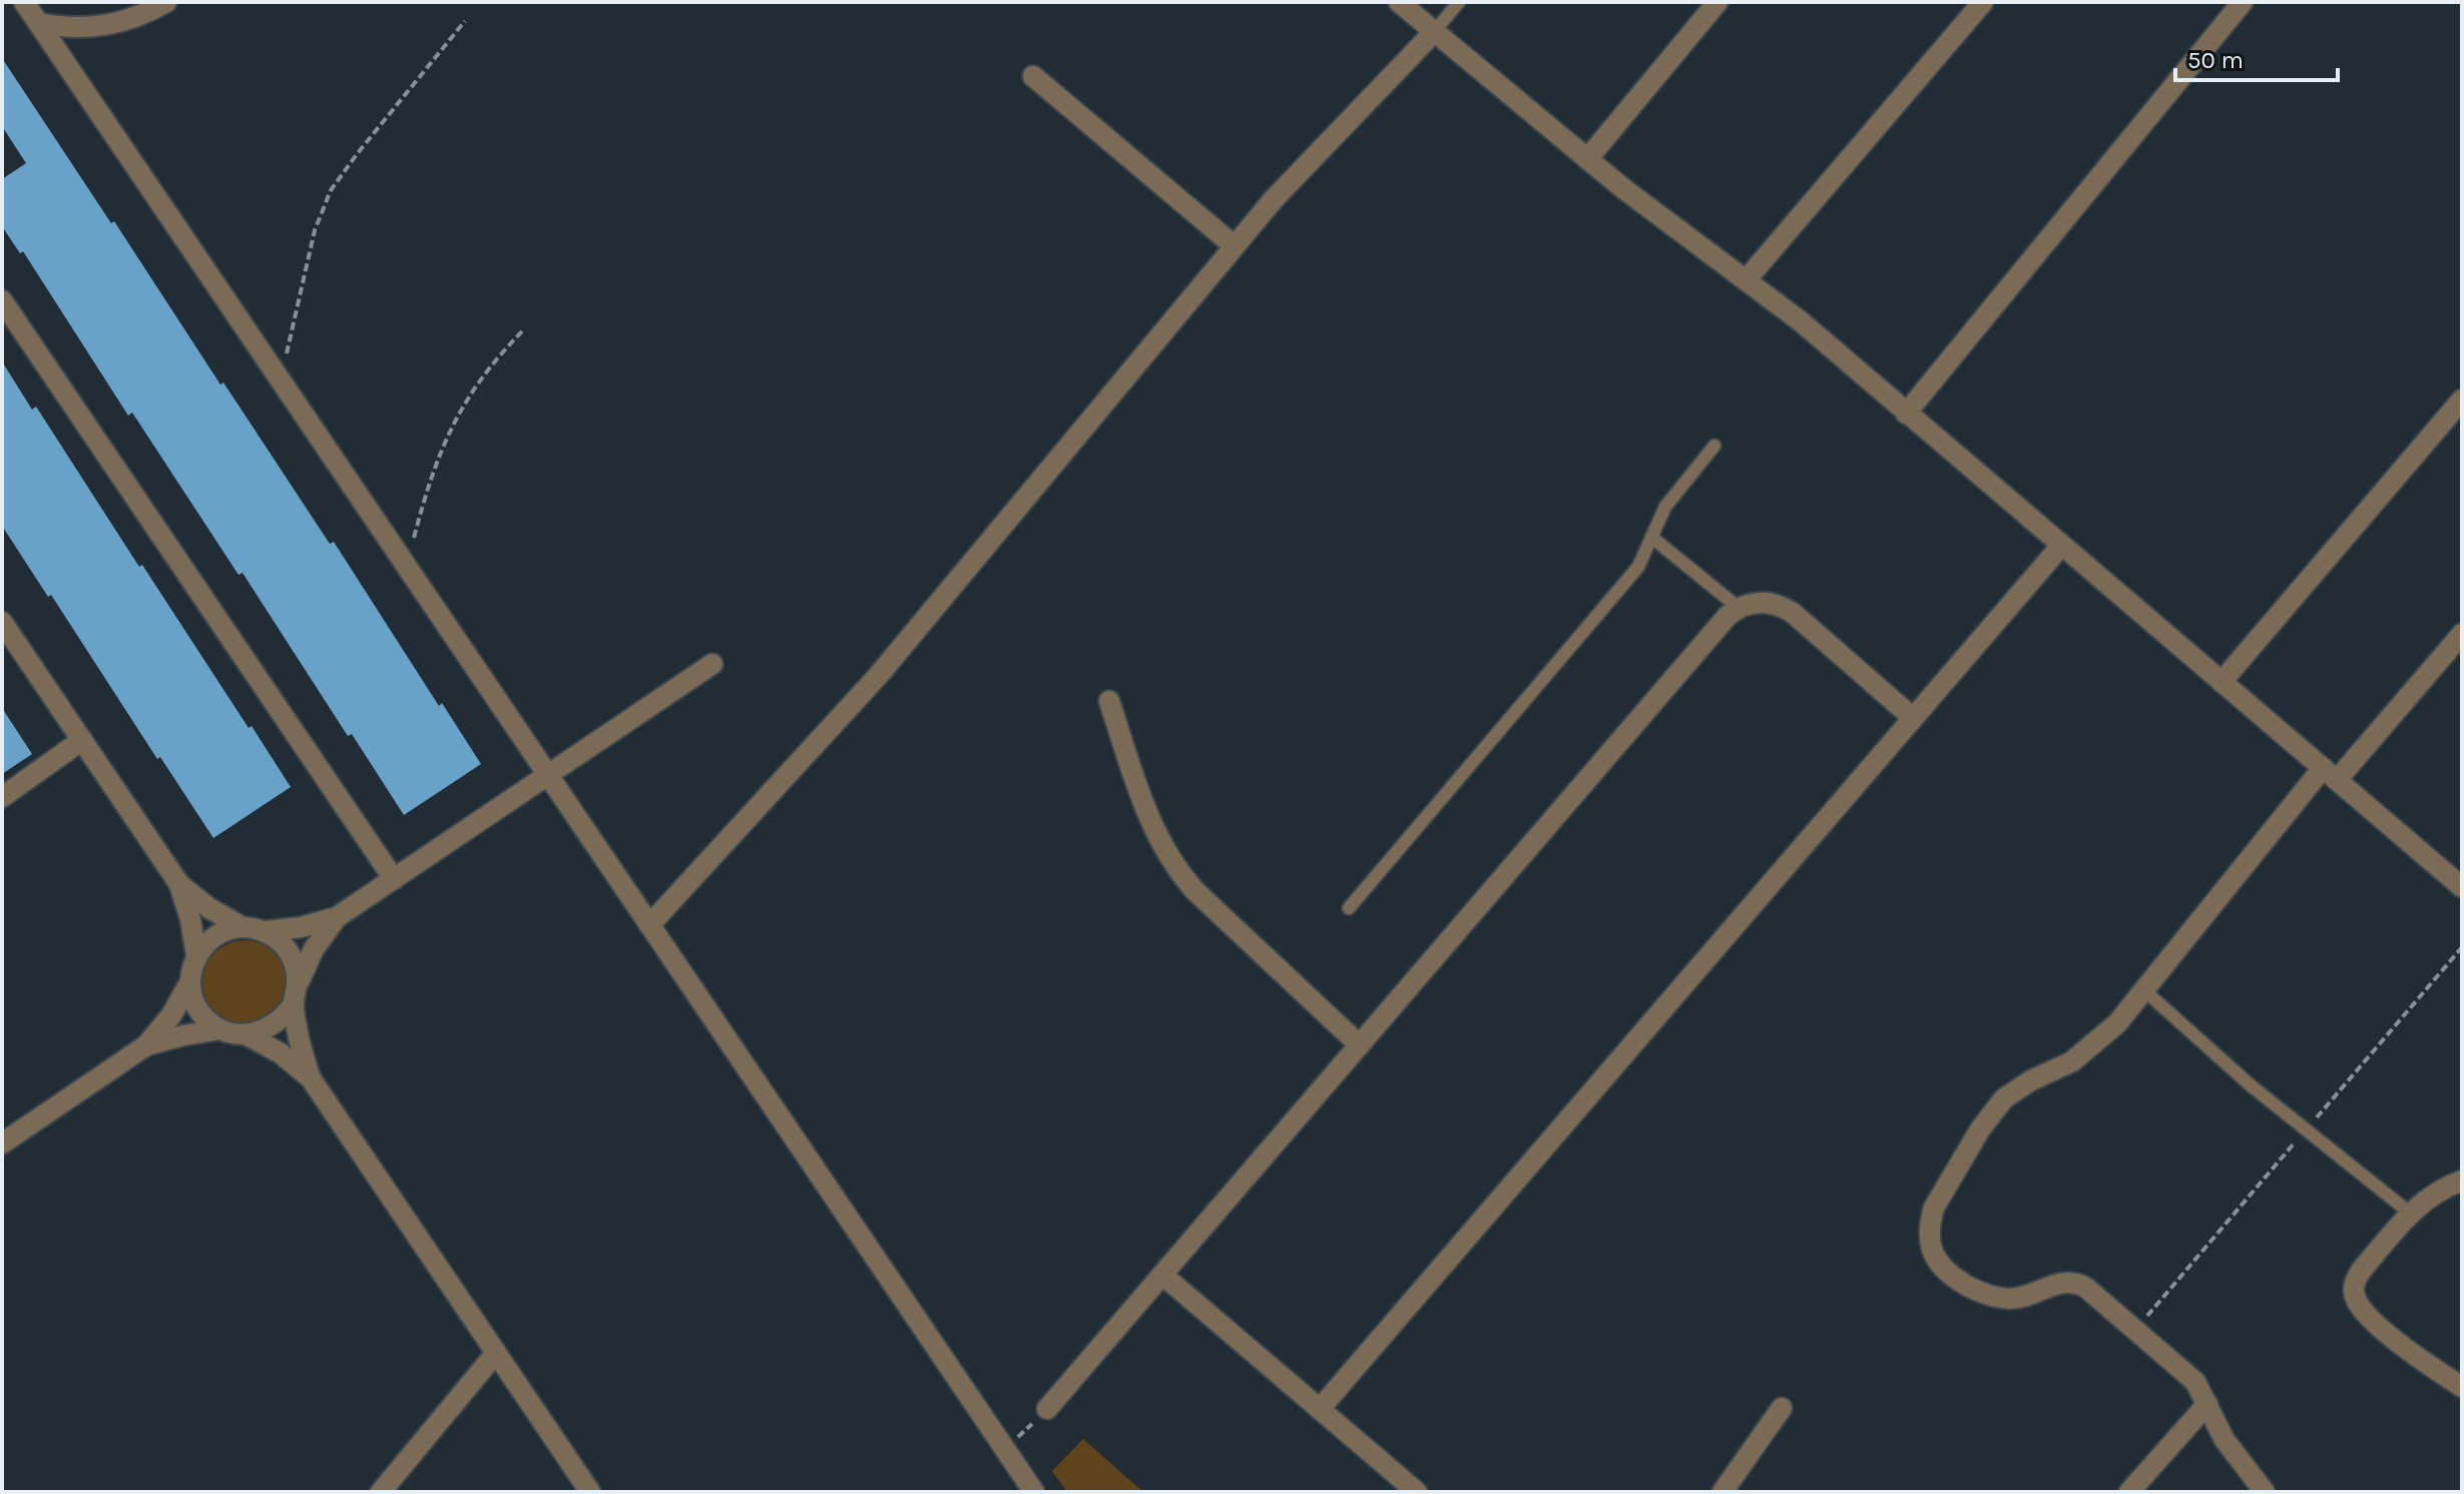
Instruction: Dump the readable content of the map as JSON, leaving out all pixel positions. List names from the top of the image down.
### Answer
{
  "scale_bar": "50 m"
}
